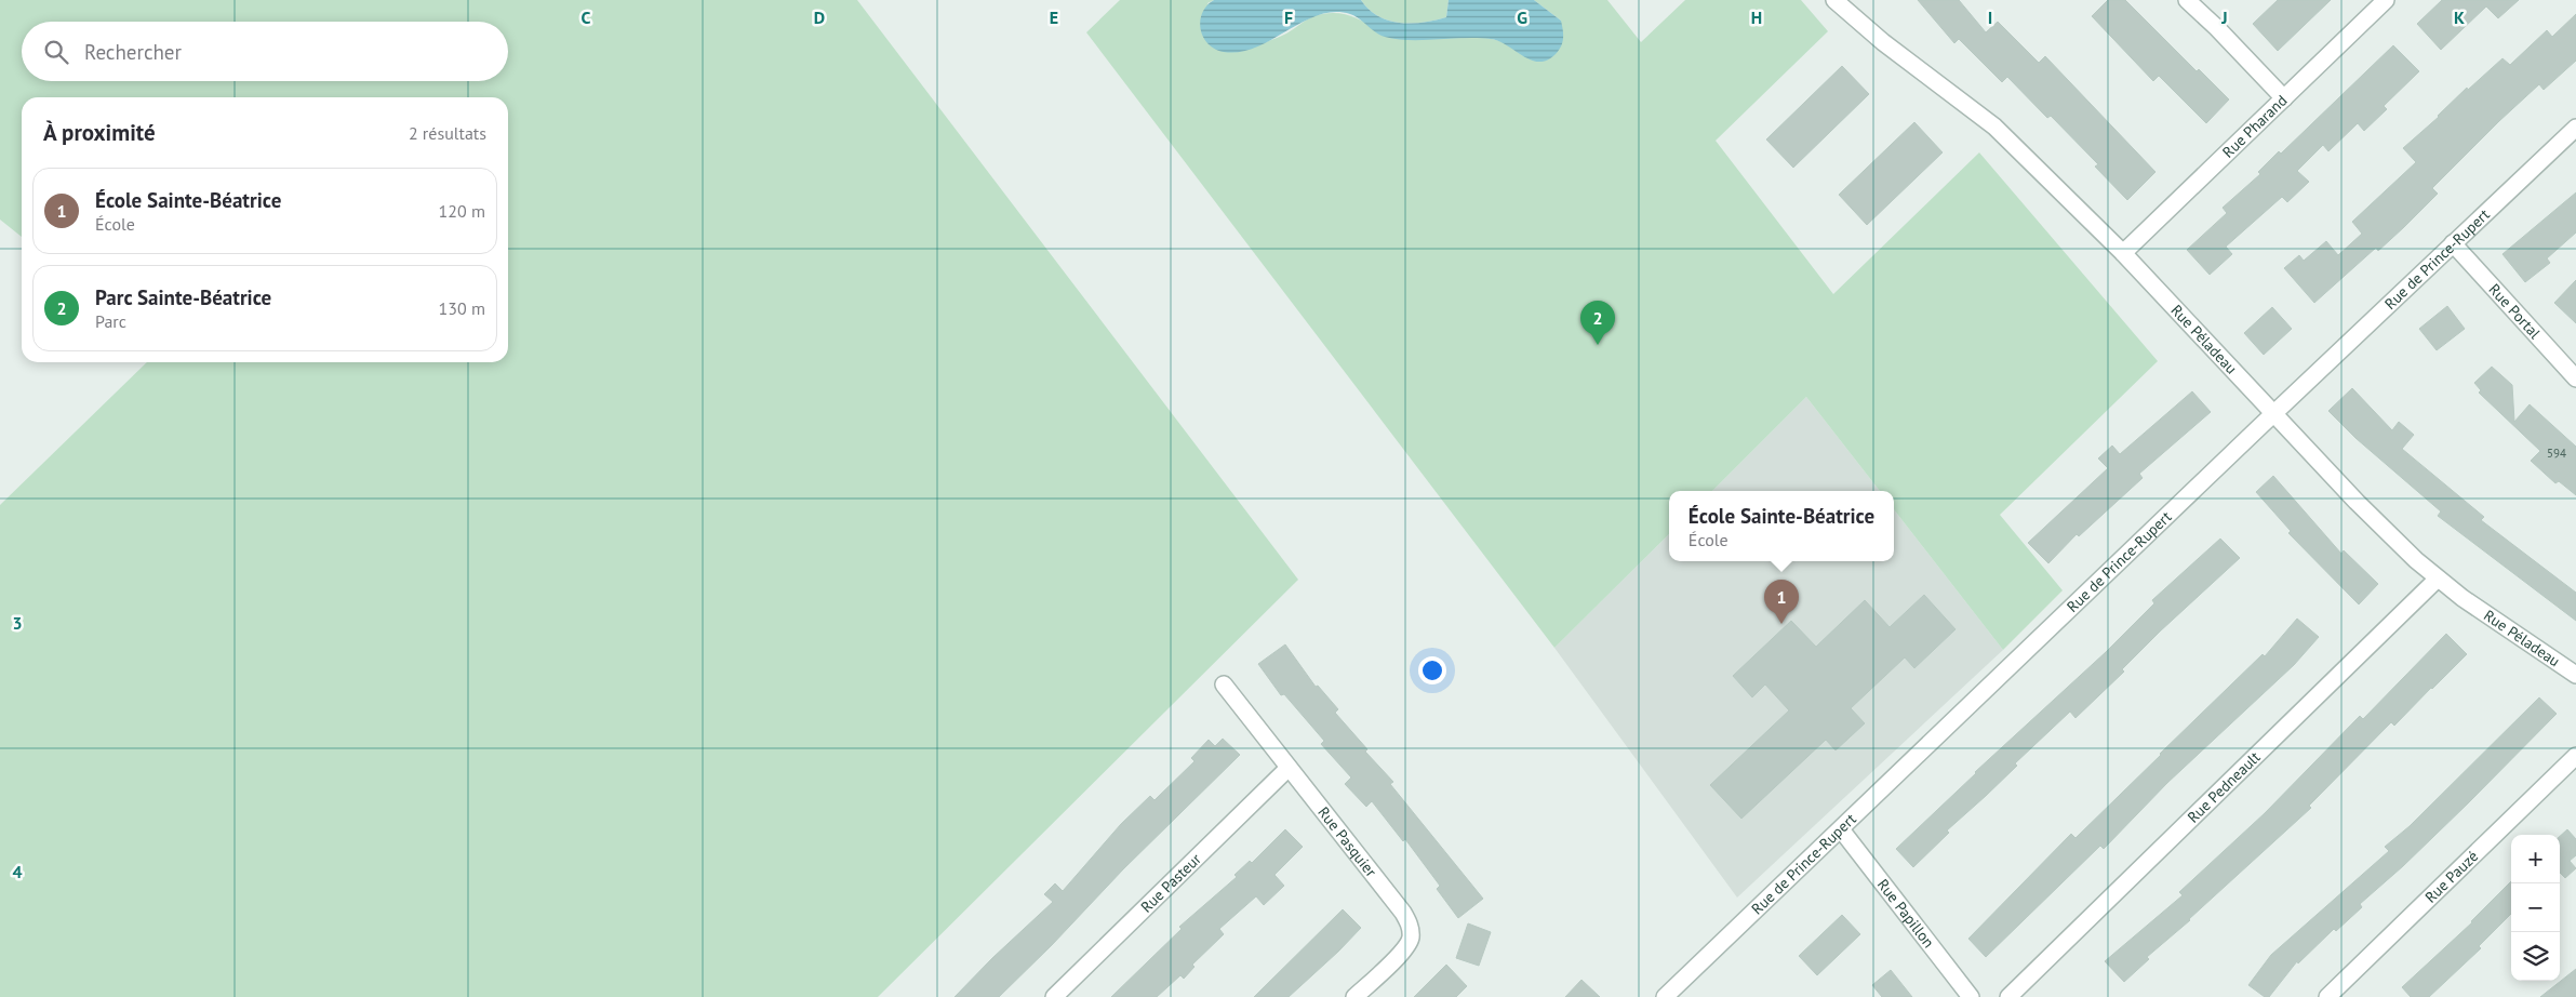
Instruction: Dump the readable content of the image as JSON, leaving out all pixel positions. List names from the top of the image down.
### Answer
{
  "streets": {
    "street": [
      "Rue Pharand",
      "Rue de Prince-Rupert",
      "Rue Portal",
      "Rue Péladeau",
      "Rue Pedneault",
      "Rue Pasquier",
      "Rue Pauzé",
      "Rue Pasteur",
      "Rue Papillon"
    ]
  },
  "crossings": [
    ["Rue Pharand", "Rue Péladeau"],
    ["Rue de Prince-Rupert", "Rue Portal"],
    ["Rue de Prince-Rupert", "Rue Péladeau"],
    ["Rue de Prince-Rupert", "Rue Papillon"],
    ["Rue Péladeau", "Rue Pedneault"],
    ["Rue Pasquier", "Rue Pasteur"]
  ],
  "house_numbers": ["594"],
  "page": {
    "search": "Rechercher",
    "heading": ["À proximité", "2 résultats"],
    "list": [
      {
        "mark": "1",
        "name": "École Sainte-Béatrice",
        "note": "École",
        "value": "120 m"
      },
      {
        "mark": "2",
        "name": "Parc Sainte-Béatrice",
        "note": "Parc",
        "value": "130 m"
      }
    ],
    "pins": ["2", "1"],
    "popup": ["École Sainte-Béatrice", "École"],
    "map_buttons": ["+", "−"]
  },
  "grid": {
    "columns": [
      "C",
      "D",
      "E",
      "F",
      "G",
      "H",
      "I",
      "J",
      "K"
    ],
    "rows": ["3", "4"]
  }
}
